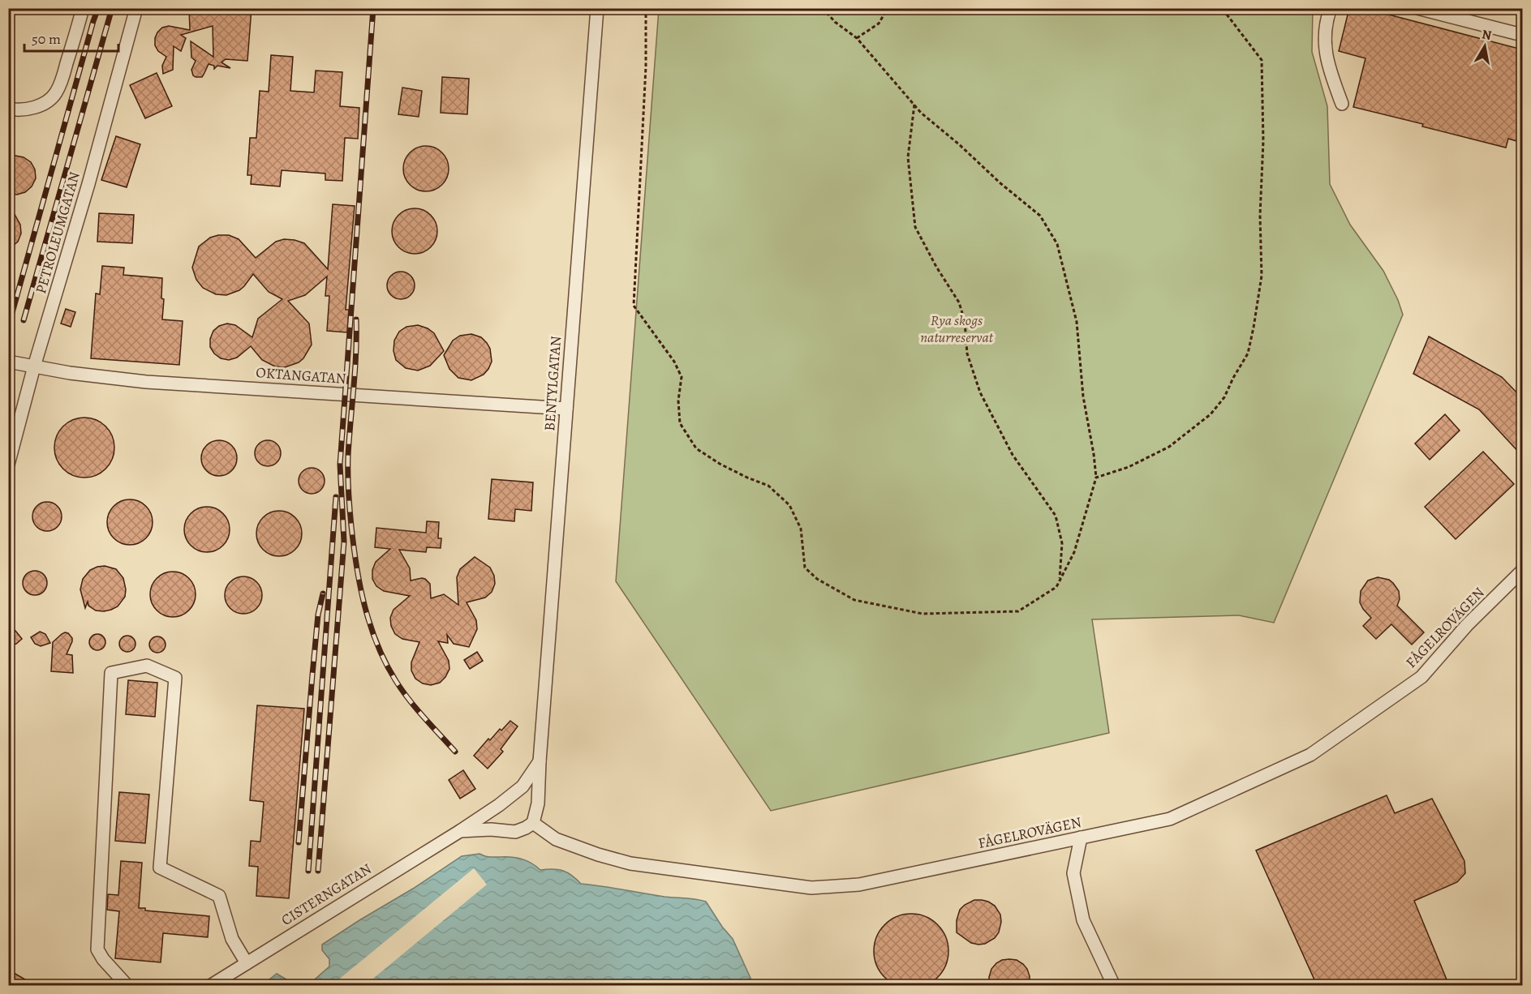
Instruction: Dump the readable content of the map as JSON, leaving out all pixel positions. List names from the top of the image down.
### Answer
{
  "streets": {
    "lane": [
      "PETROLEUMGATAN",
      "OKTANGATAN",
      "BENTYLGATAN",
      "FÅGELROVÄGEN",
      "CISTERNGATAN"
    ]
  },
  "crossings": [
    ["PETROLEUMGATAN", "OKTANGATAN"],
    ["OKTANGATAN", "BENTYLGATAN"],
    ["BENTYLGATAN", "CISTERNGATAN"],
    ["FÅGELROVÄGEN", "CISTERNGATAN"]
  ],
  "parks": ["Rya skogs naturreservat"],
  "scale_bar": "50 m",
  "north": "top"
}
